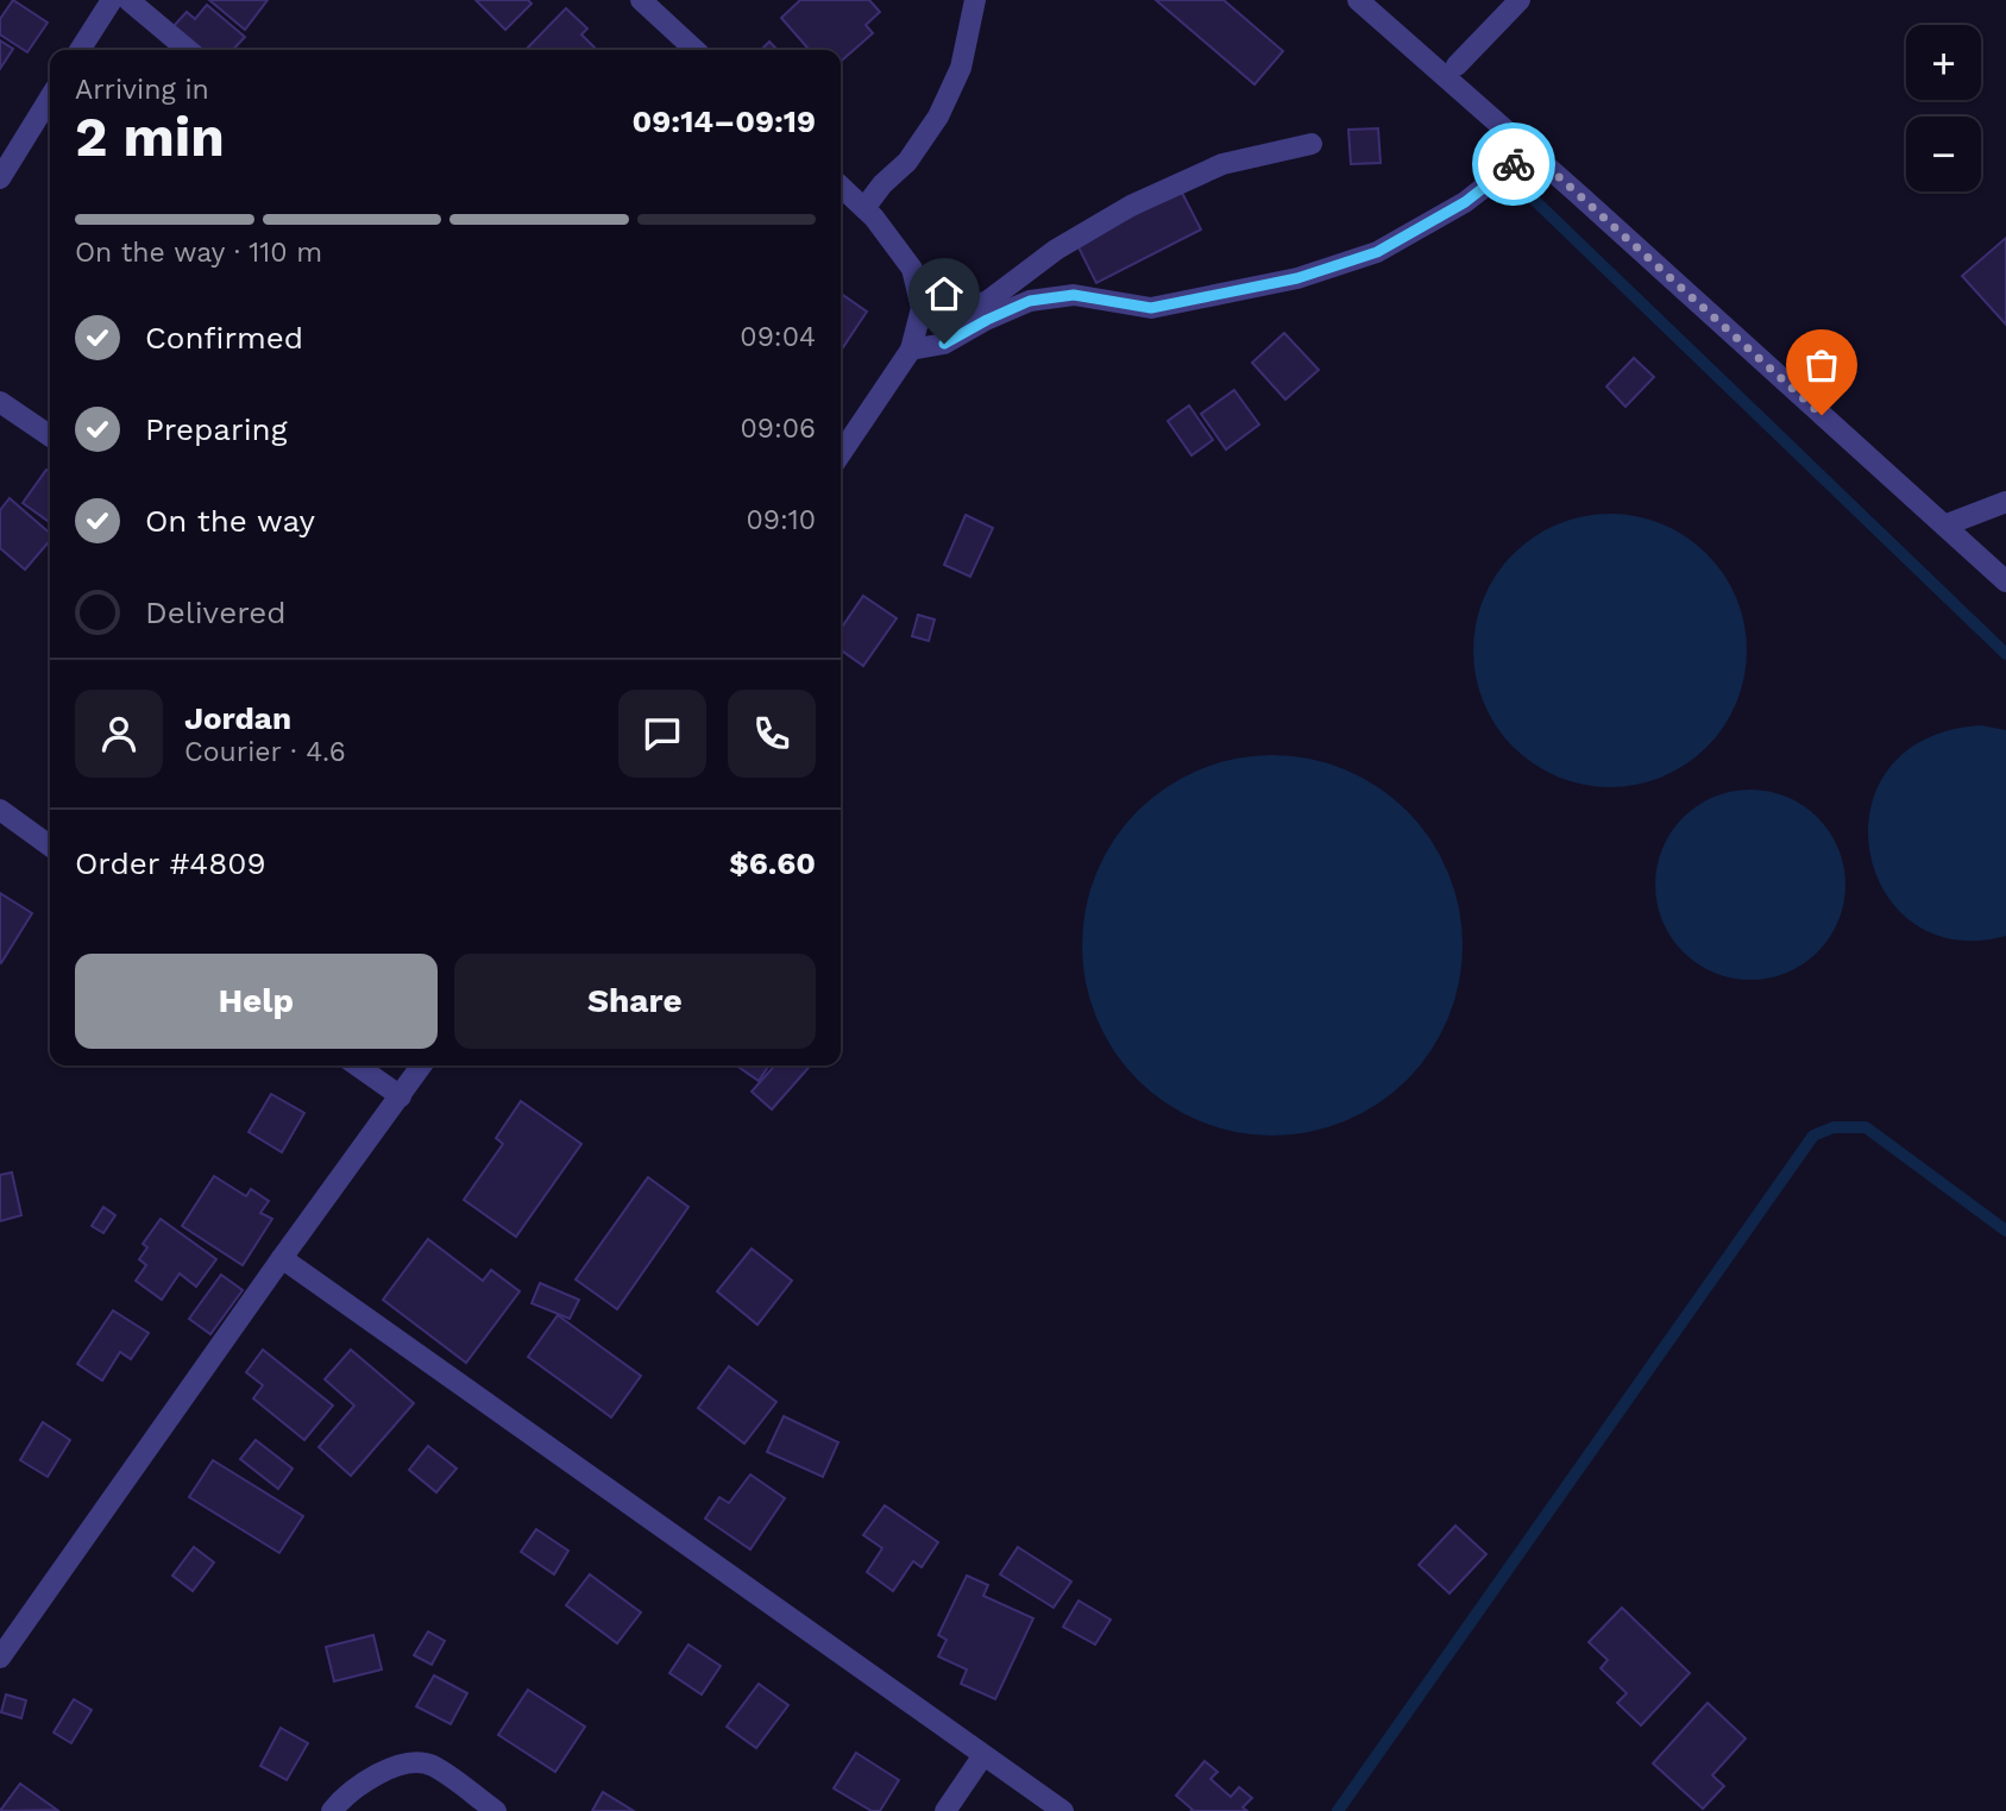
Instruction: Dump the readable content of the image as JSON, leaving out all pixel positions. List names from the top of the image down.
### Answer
{
  "page": {
    "map_buttons": ["+", "−"],
    "heading": ["2 min", "Arriving in", "09:14–09:19"],
    "panel": [
      "Jordan",
      "Courier · 4.6",
      "Order #4809",
      "$6.60"
    ],
    "bar": "On the way · 110 m",
    "list": [
      ["Confirmed", "09:04"],
      ["Preparing", "09:06"],
      ["On the way", "09:10"],
      "Delivered"
    ],
    "buttons": ["Help", "Share"]
  }
}
